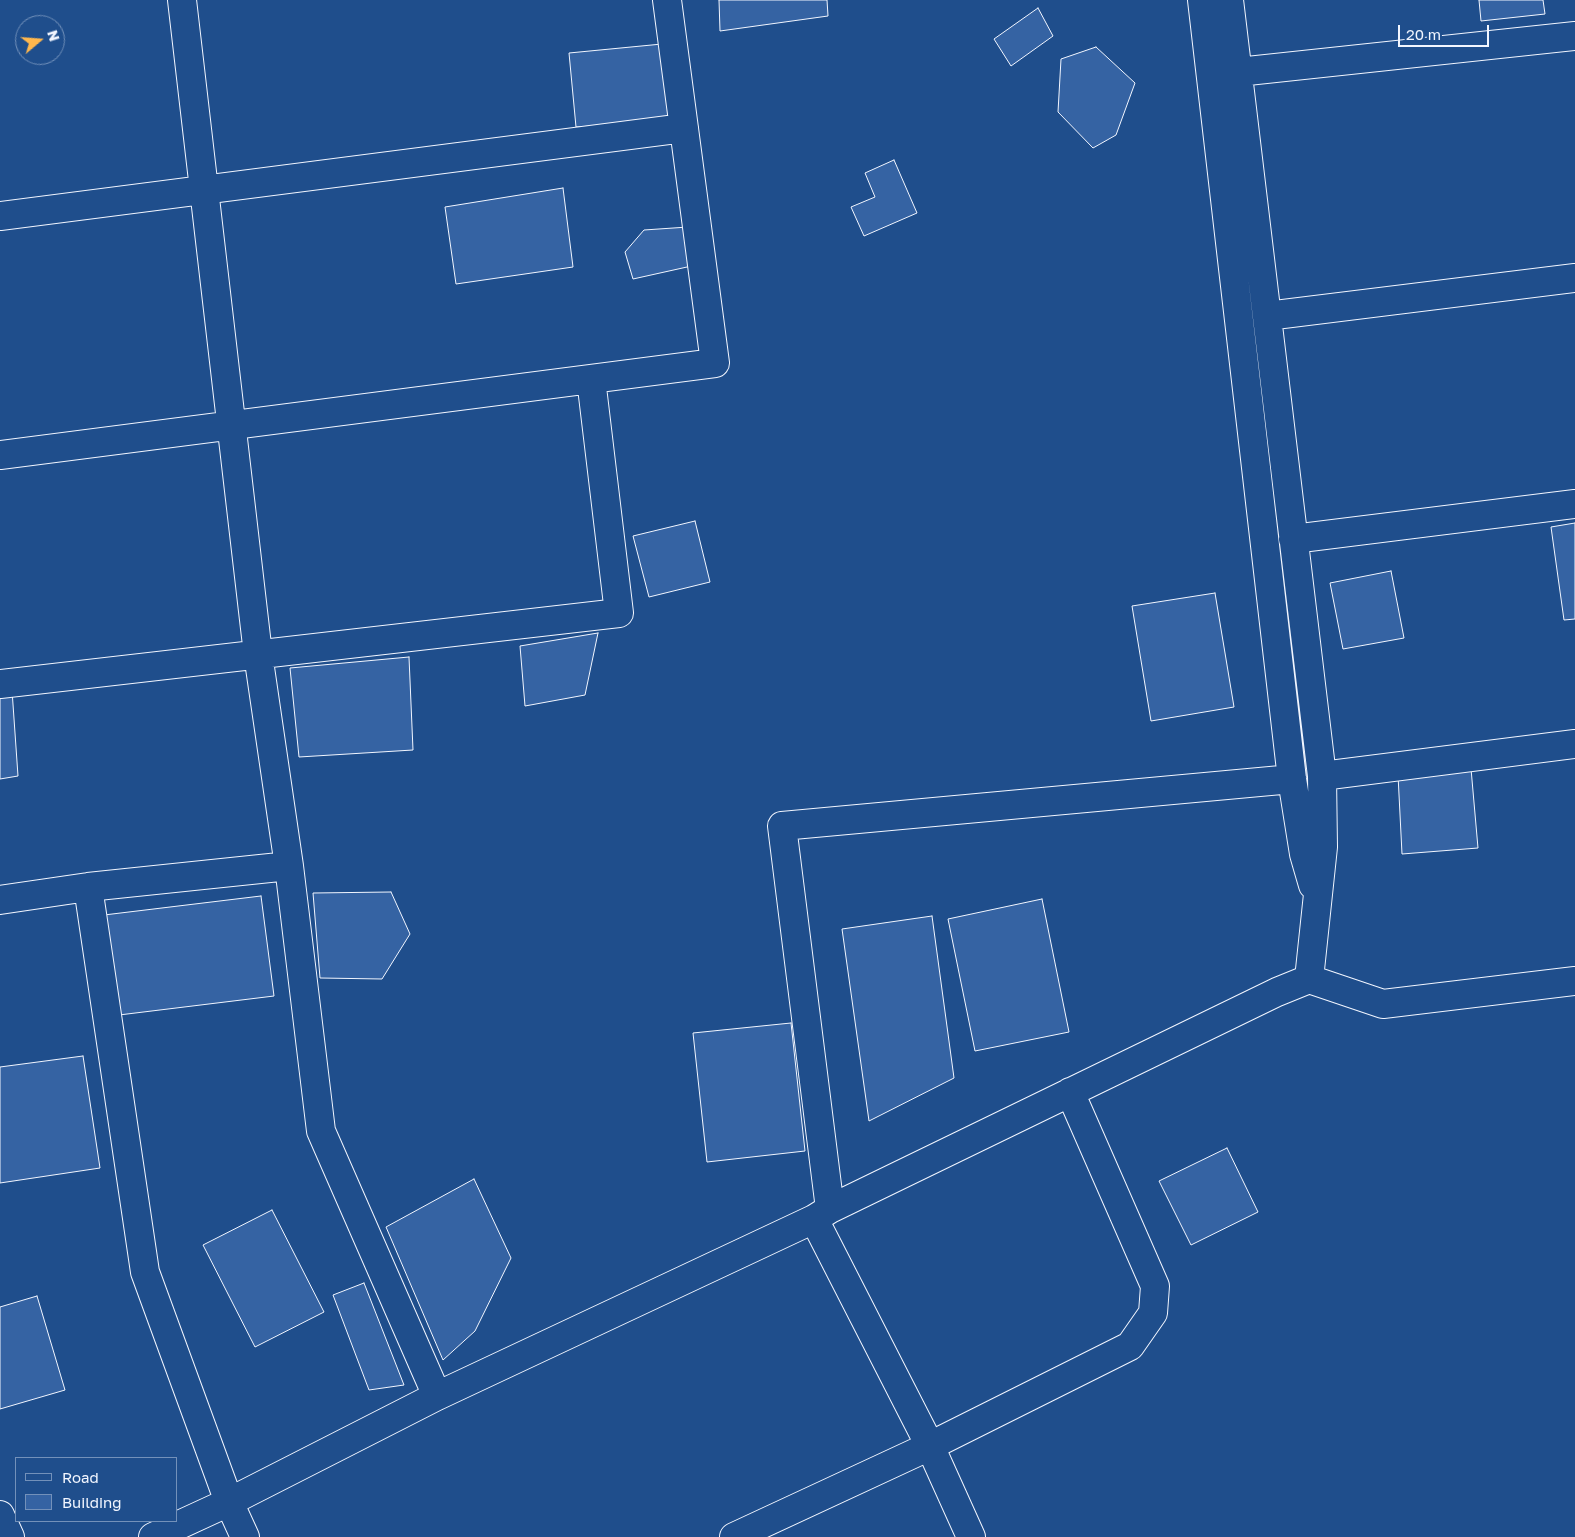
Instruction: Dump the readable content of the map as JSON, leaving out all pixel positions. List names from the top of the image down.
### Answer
{
  "legend": ["Road", "Building"],
  "scale_bar": "20 m",
  "north": "right"
}
